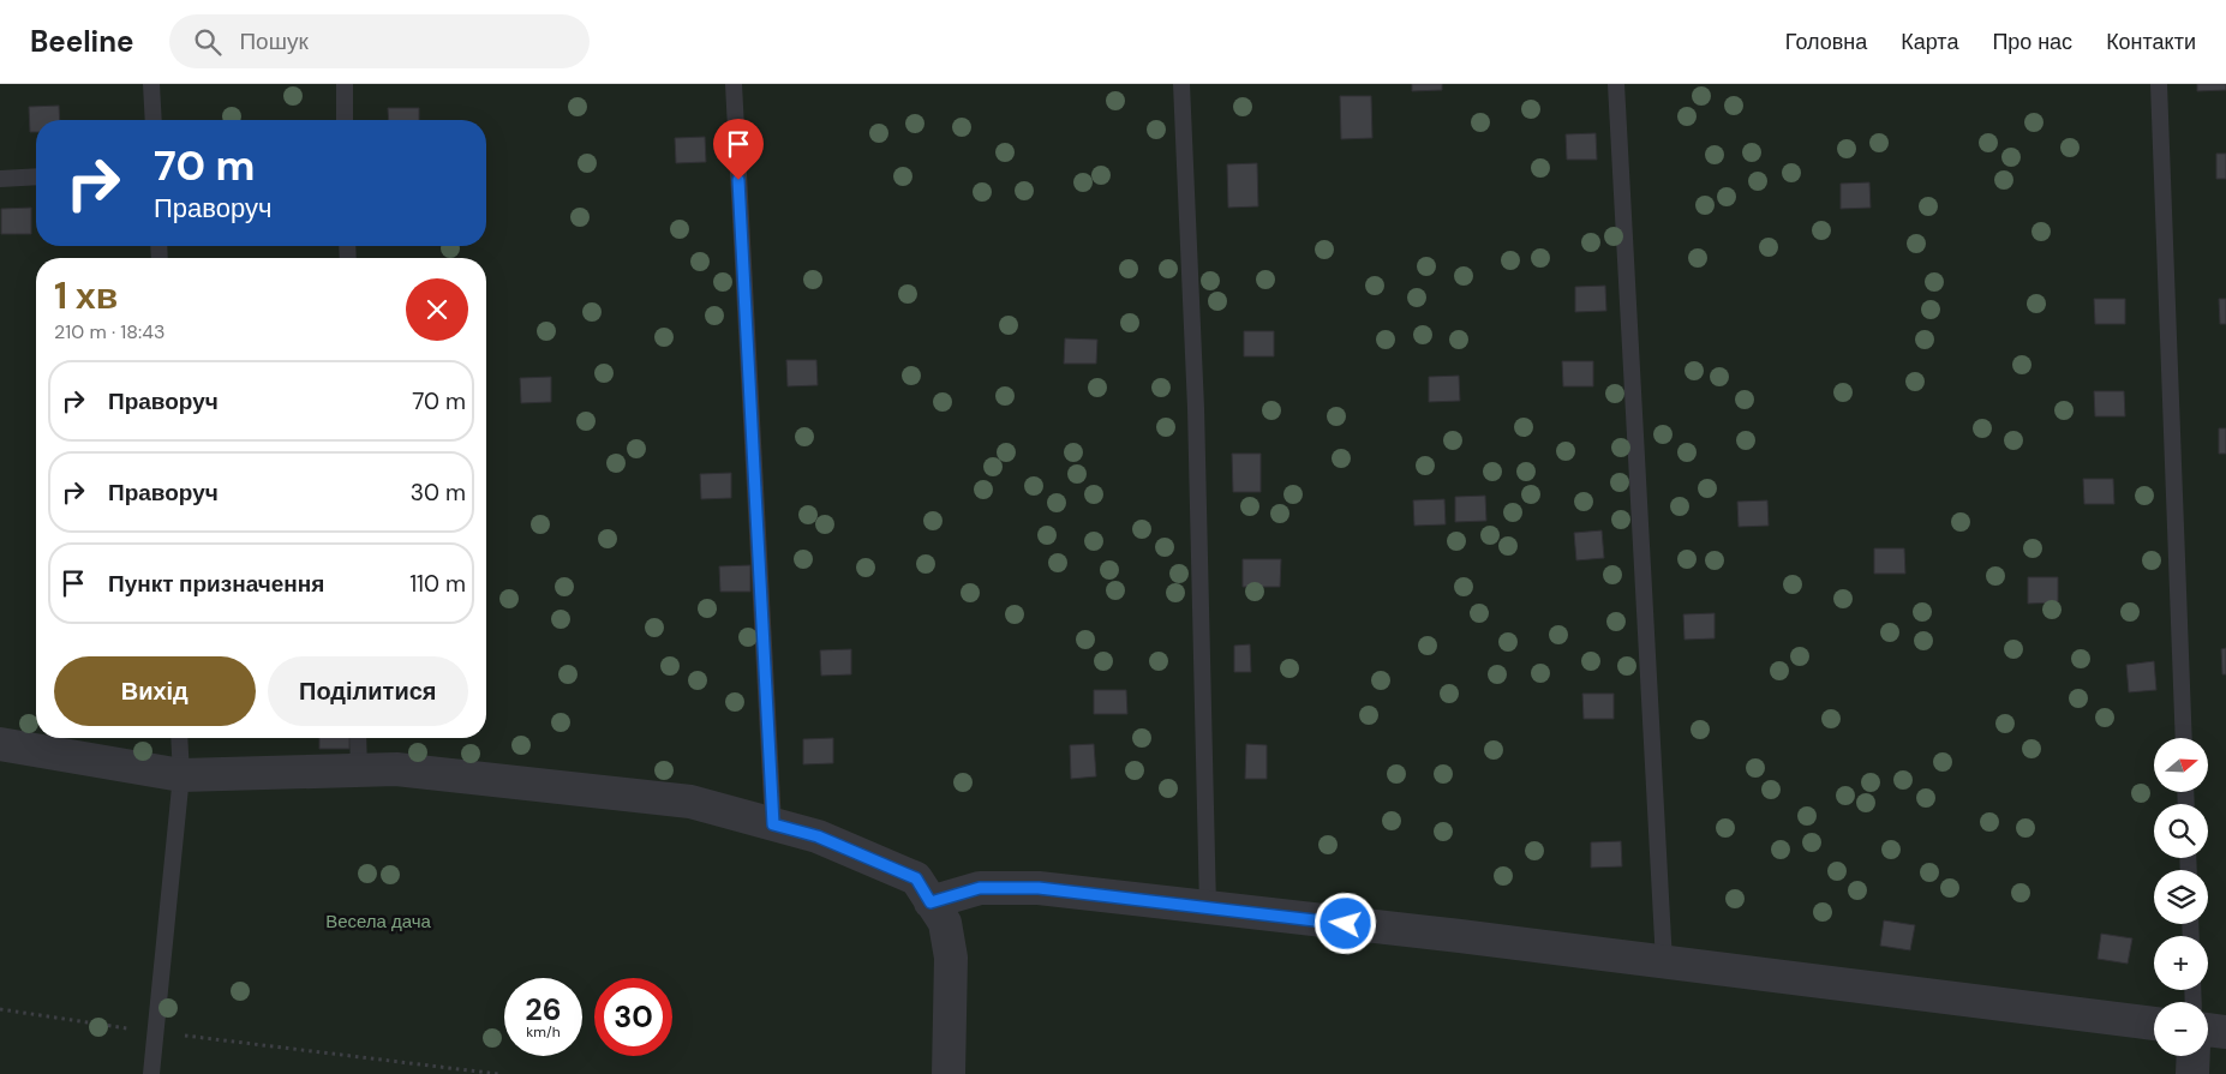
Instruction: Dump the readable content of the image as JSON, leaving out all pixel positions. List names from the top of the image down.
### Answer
{
  "parks": ["Весела дача"],
  "north": "right",
  "page": {
    "header": "Beeline",
    "search": "Пошук",
    "nav": [
      "Головна",
      "Карта",
      "Про нас",
      "Контакти"
    ],
    "turn": ["70 m", "Праворуч"],
    "heading": ["1 хв", "210 m · 18:43"],
    "list": [
      {
        "name": "Праворуч",
        "value": "70 m"
      },
      {
        "name": "Праворуч",
        "value": "30 m"
      },
      {
        "name": "Пункт призначення",
        "value": "110 m"
      }
    ],
    "buttons": ["Вихід", "Поділитися"],
    "map_buttons": ["+", "−"],
    "speed": "26 km/h",
    "limit": "30"
  }
}
